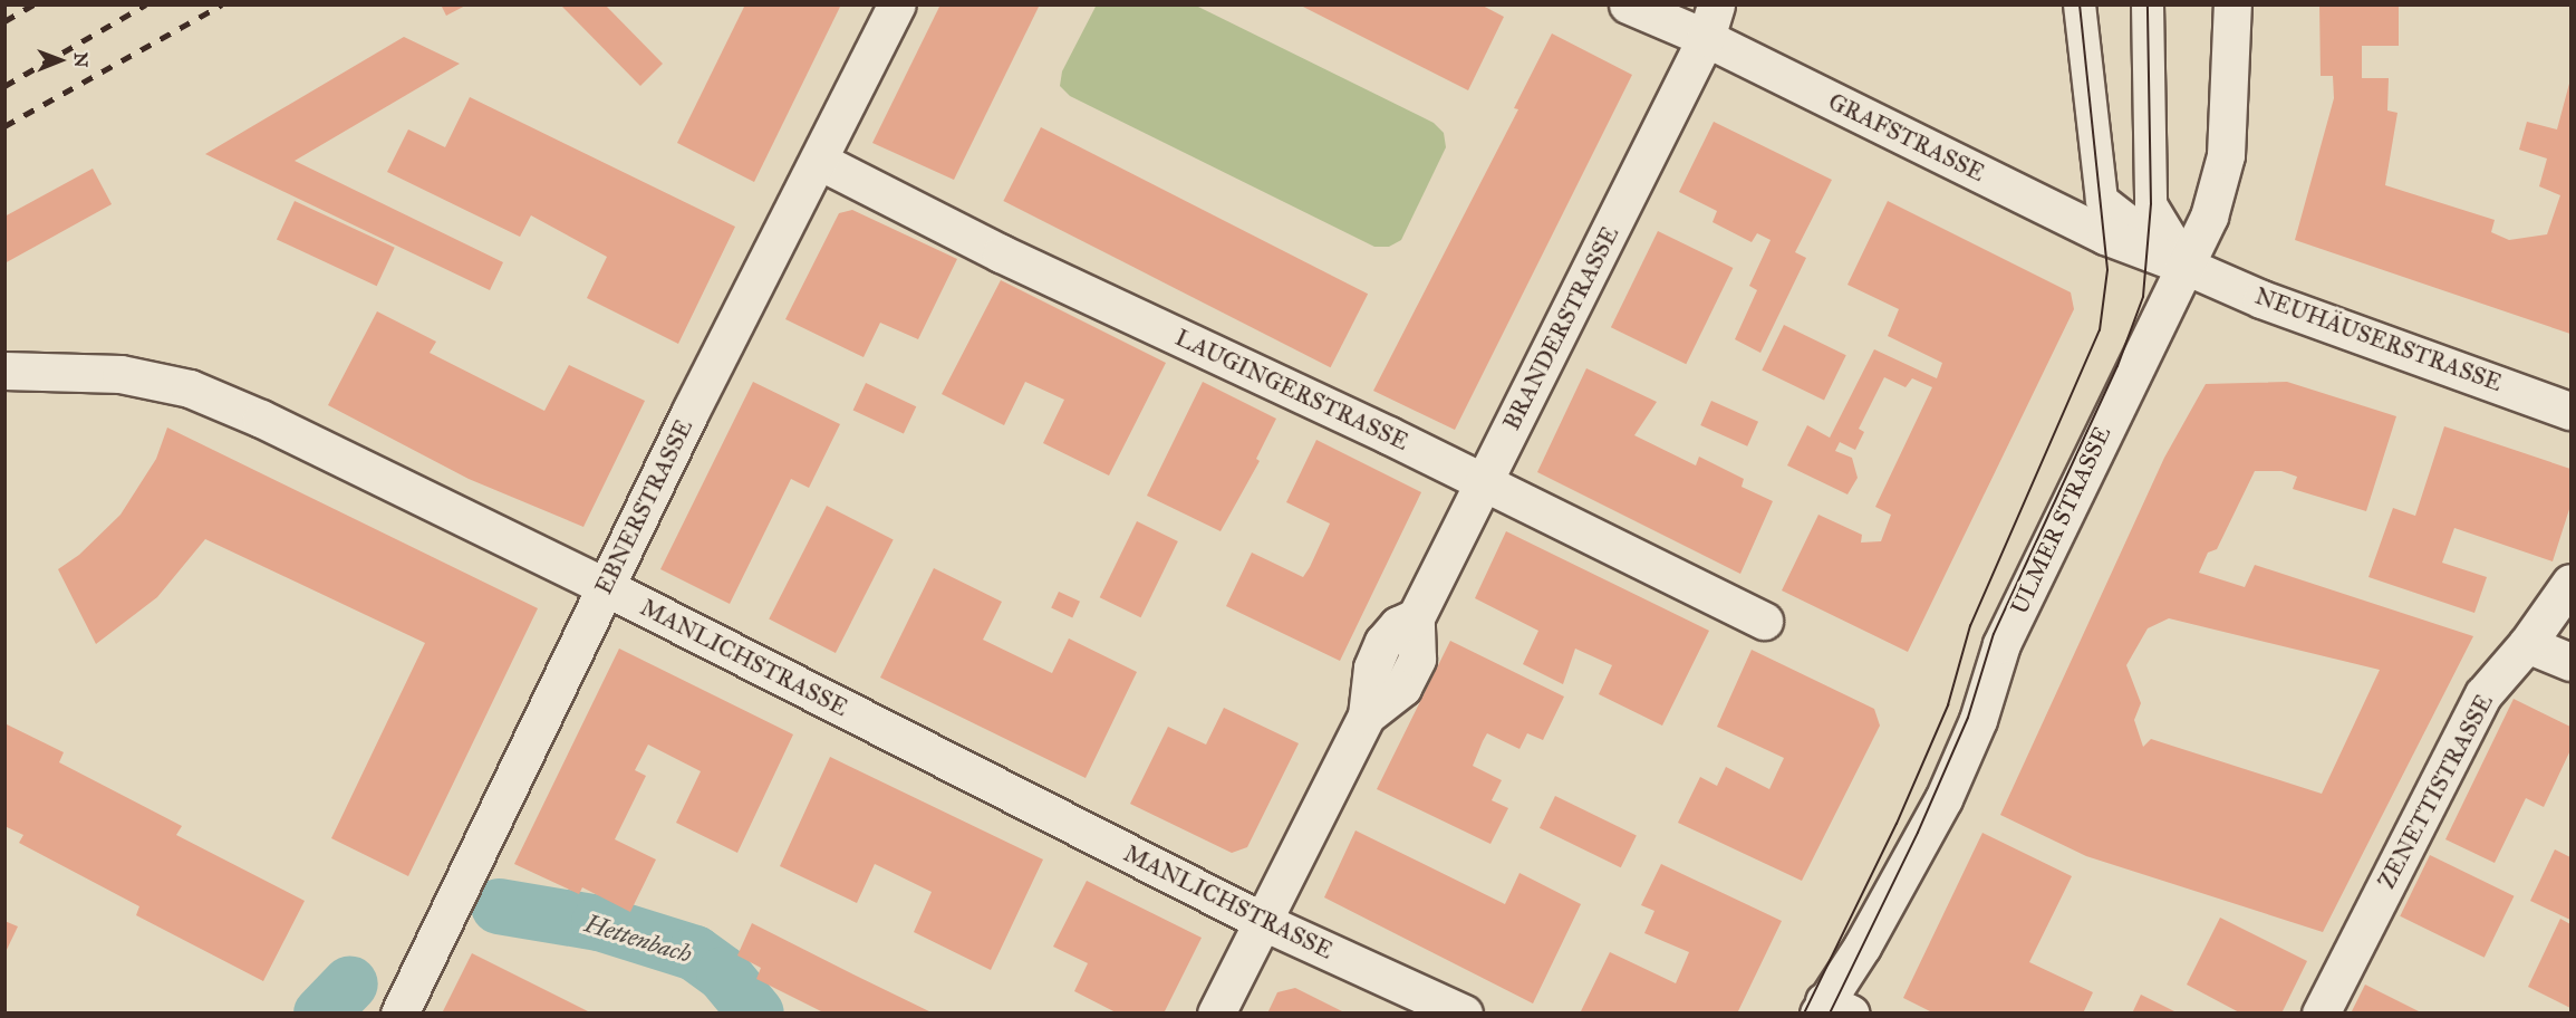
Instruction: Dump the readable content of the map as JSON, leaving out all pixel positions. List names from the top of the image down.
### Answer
{
  "streets": {
    "street": [
      "GRAFSTRASSE",
      "BRANDERSTRASSE",
      "NEUHÄUSERSTRASSE",
      "LAUGINGERSTRASSE",
      "EBNERSTRASSE",
      "ULMER STRASSE",
      "MANLICHSTRASSE",
      "ZENETTISTRASSE"
    ]
  },
  "crossings": [
    ["GRAFSTRASSE", "BRANDERSTRASSE"],
    ["GRAFSTRASSE", "NEUHÄUSERSTRASSE"],
    ["GRAFSTRASSE", "ULMER STRASSE"],
    ["BRANDERSTRASSE", "LAUGINGERSTRASSE"],
    ["BRANDERSTRASSE", "MANLICHSTRASSE"],
    ["NEUHÄUSERSTRASSE", "ULMER STRASSE"],
    ["LAUGINGERSTRASSE", "EBNERSTRASSE"],
    ["EBNERSTRASSE", "MANLICHSTRASSE"]
  ],
  "water": ["Hettenbach"],
  "north": "right"
}
